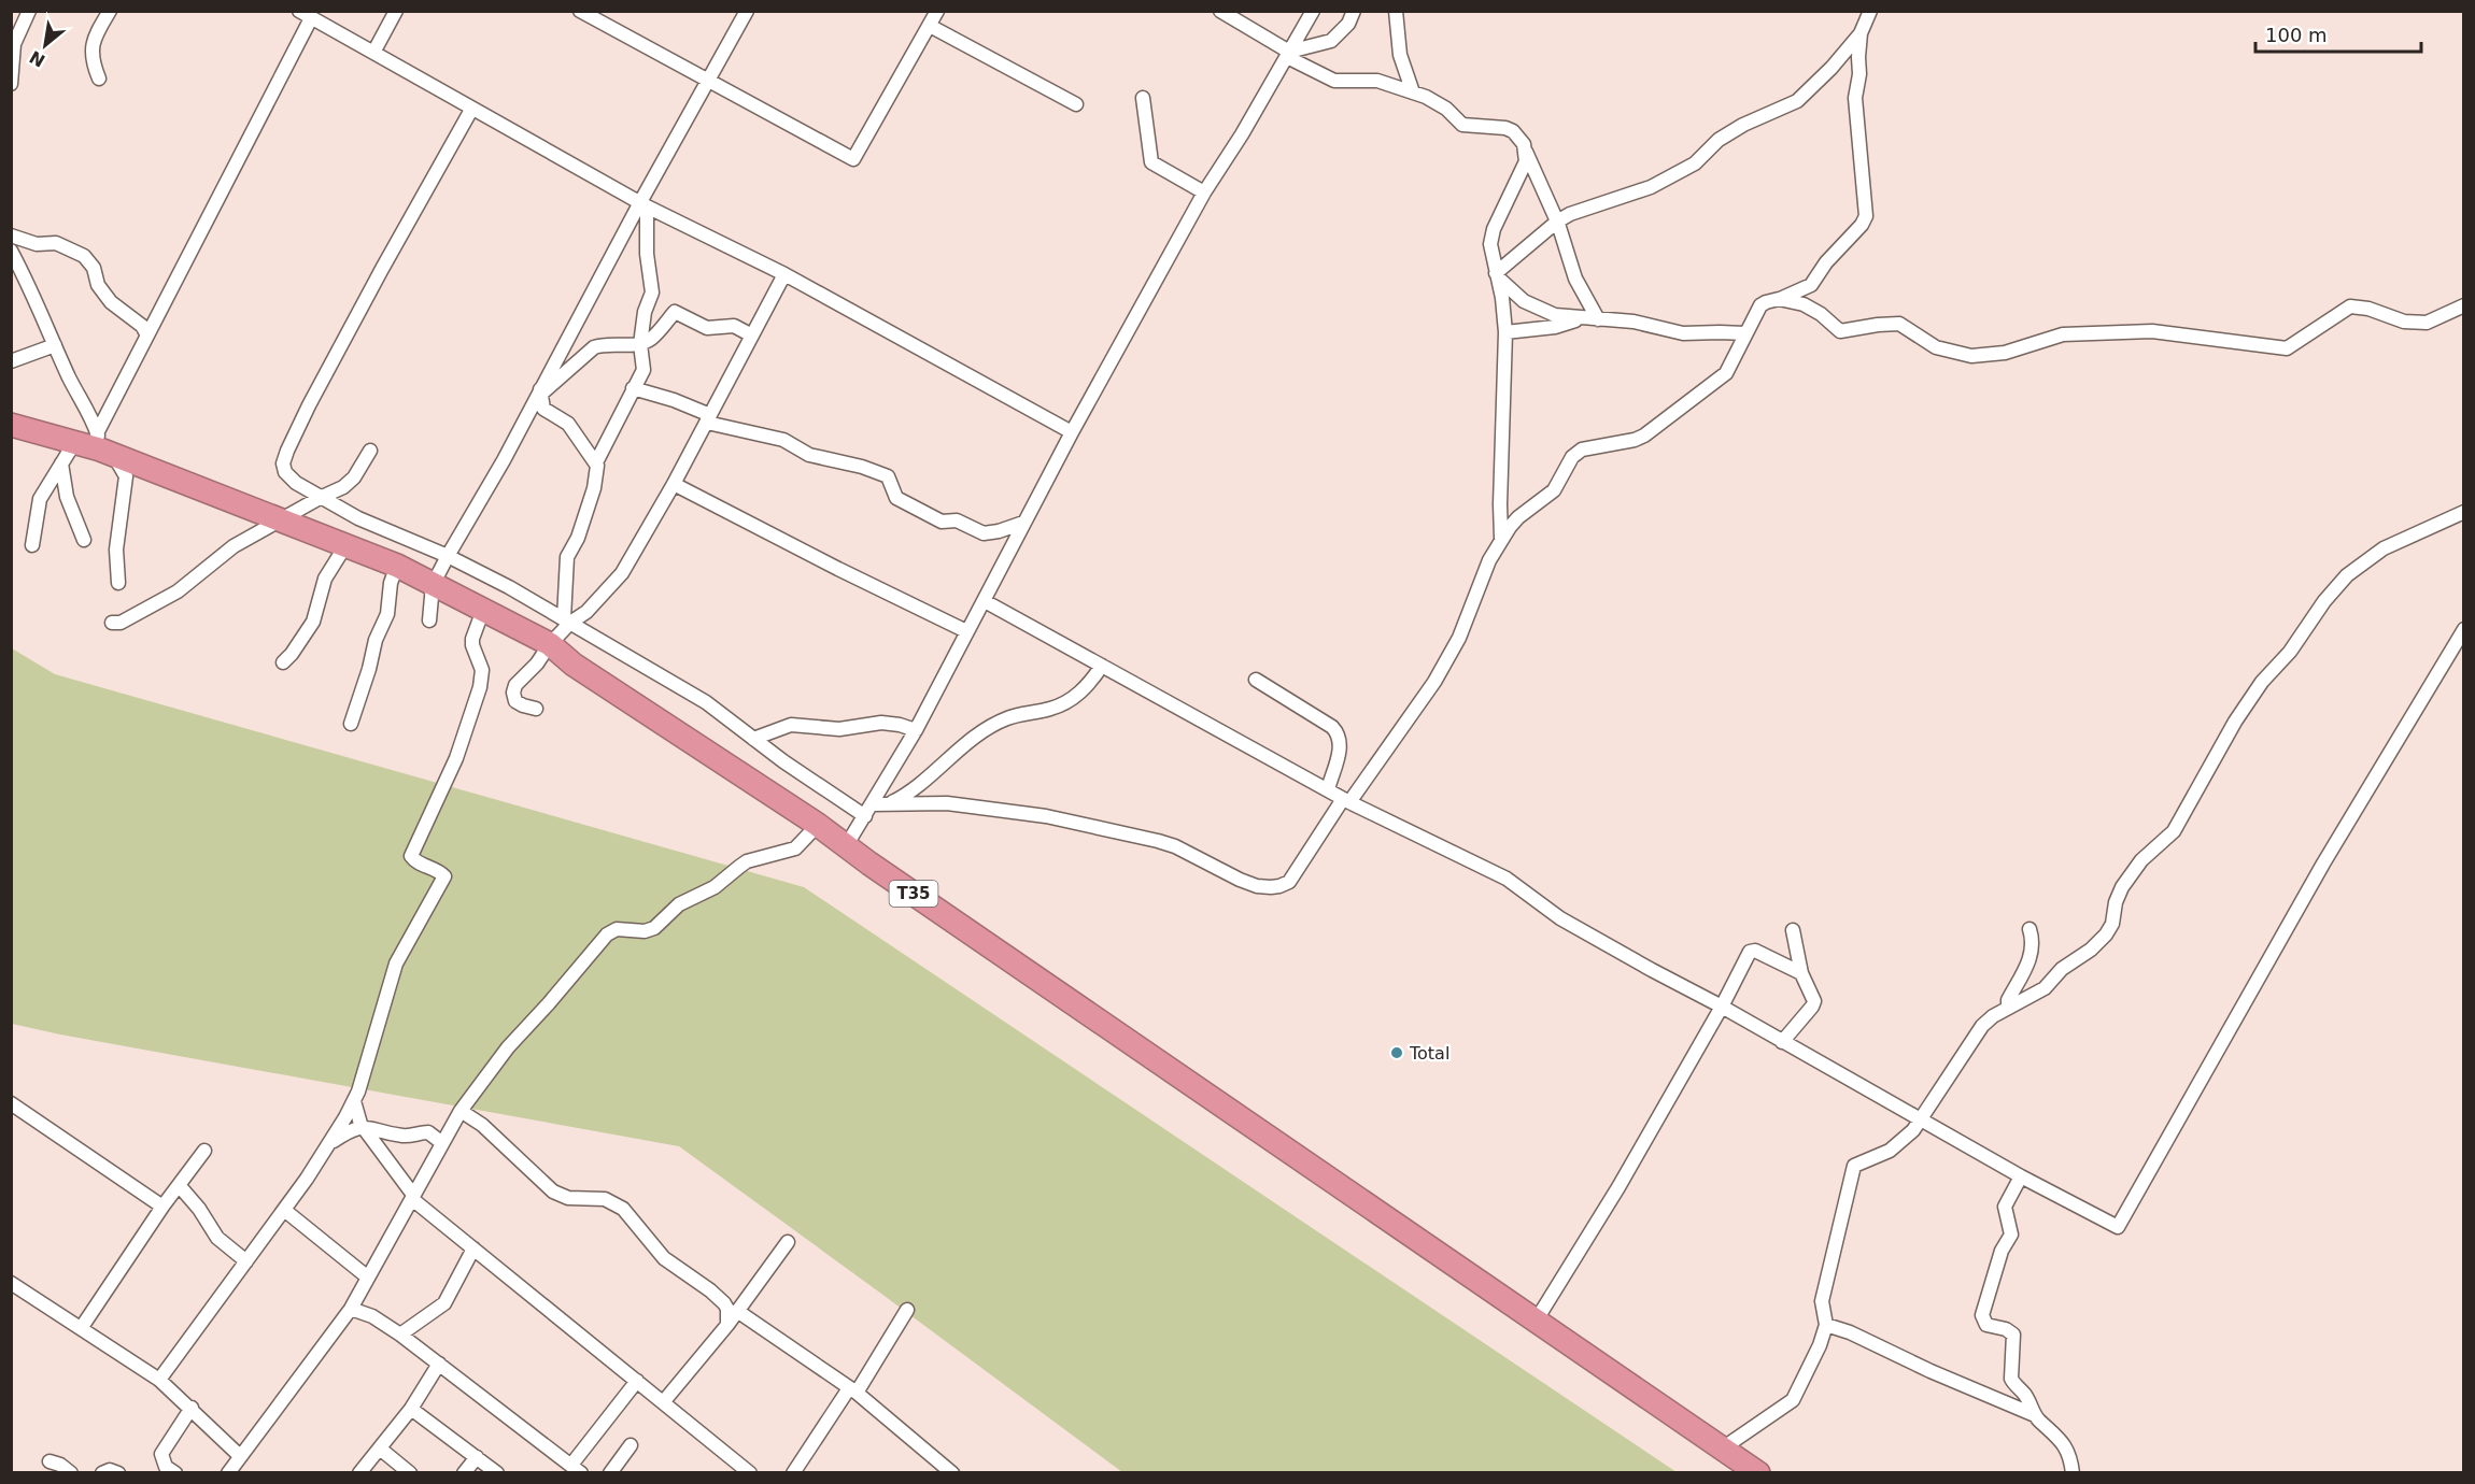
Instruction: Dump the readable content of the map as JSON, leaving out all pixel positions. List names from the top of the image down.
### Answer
{
  "streets": {
    "highway": ["T35"]
  },
  "places": ["Total"],
  "scale_bar": "100 m",
  "north": "bottom left"
}
